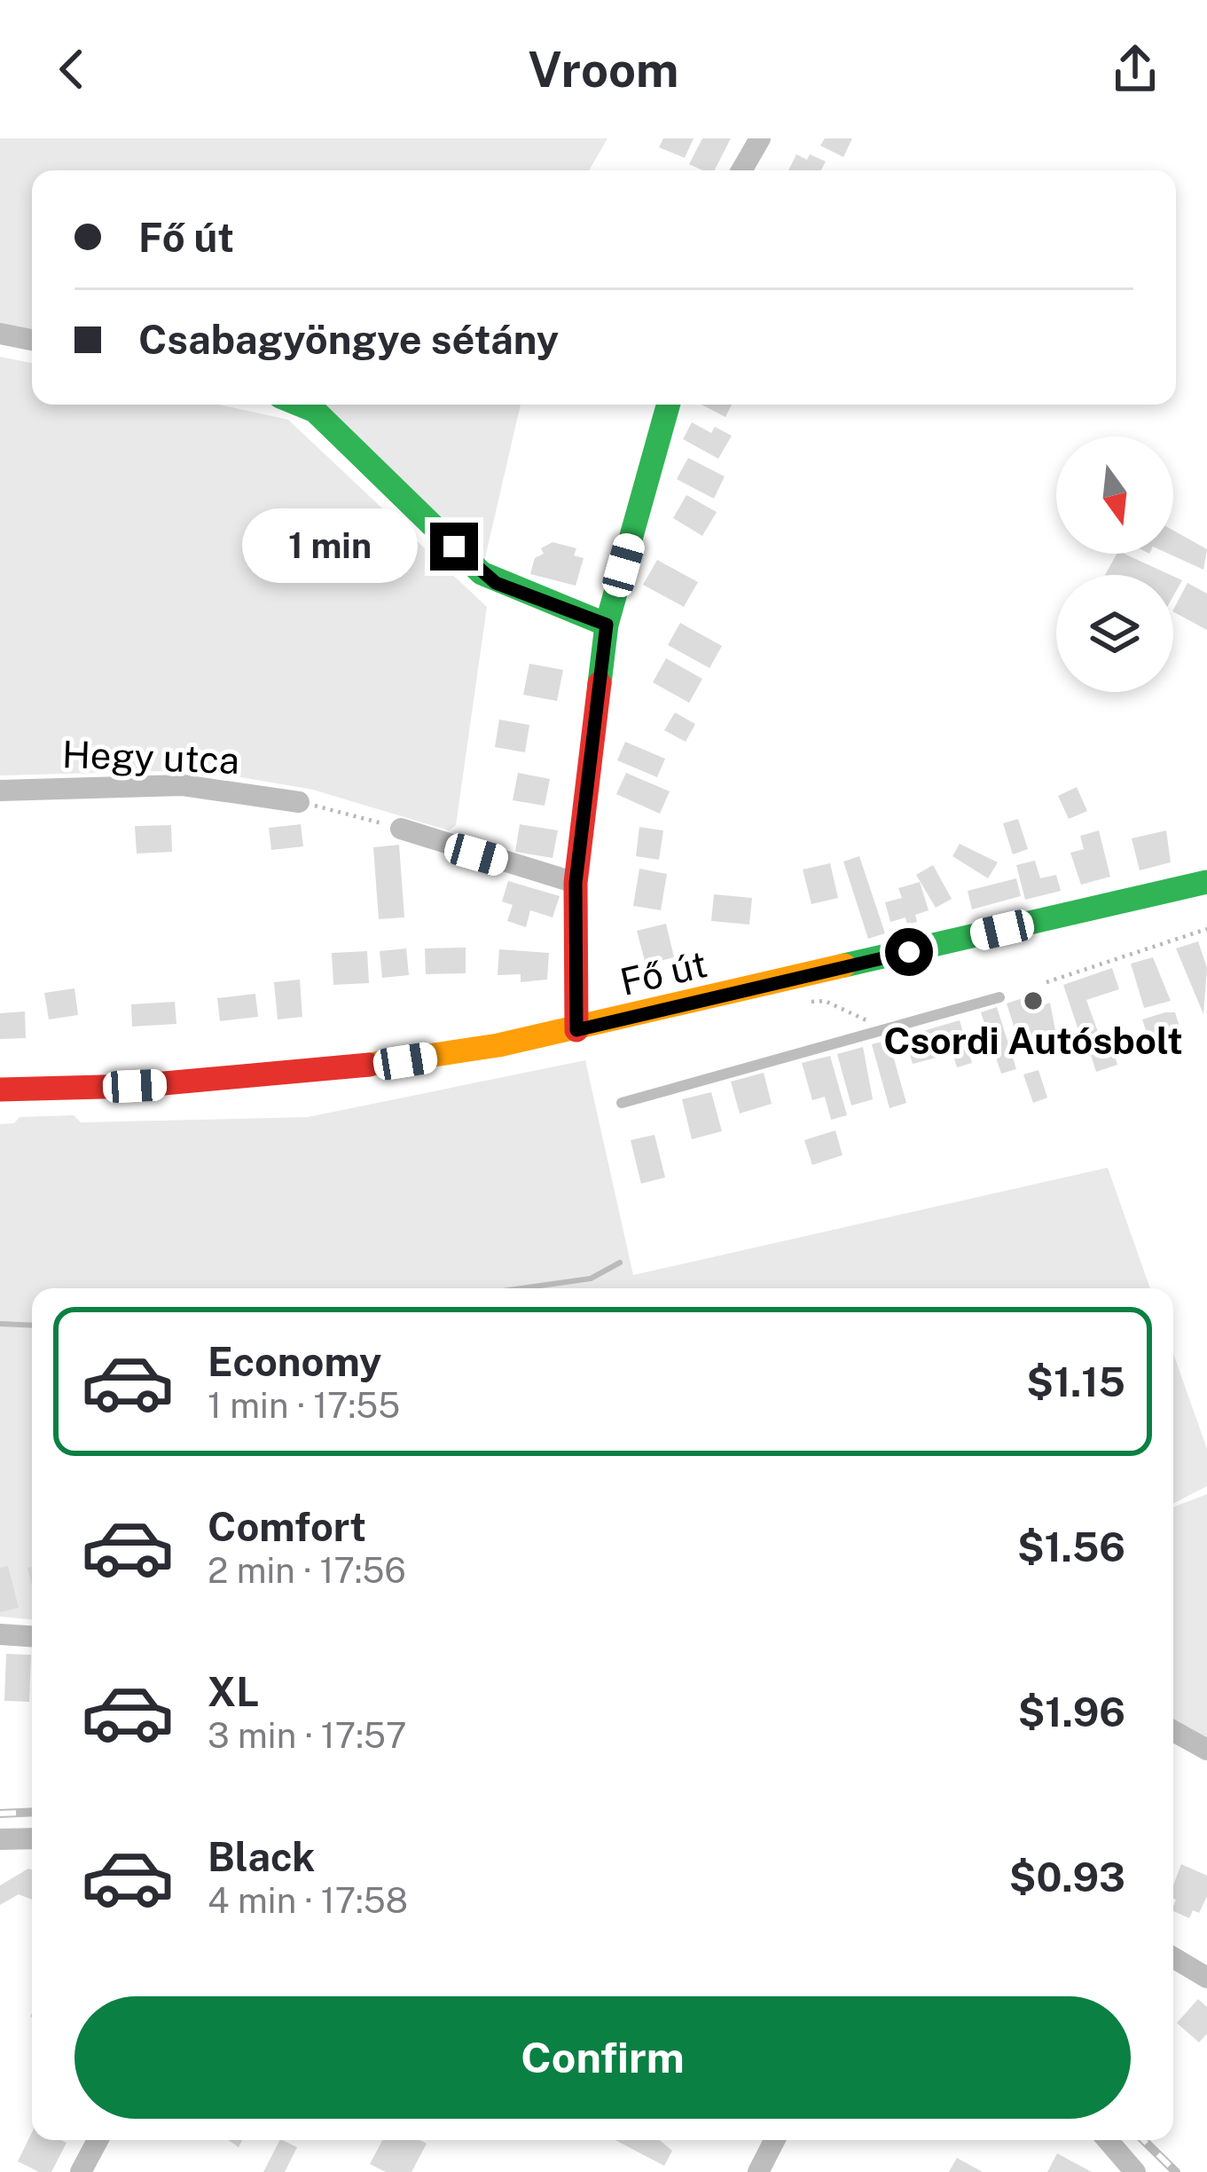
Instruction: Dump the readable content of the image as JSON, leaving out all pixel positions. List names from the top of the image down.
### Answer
{
  "streets": {
    "main road": ["Fő út"],
    "street": ["Hegy utca"]
  },
  "places": ["Csordi Autósbolt"],
  "north": "bottom",
  "page": {
    "header": "Vroom",
    "banner": ["Fő út", "Csabagyöngye sétány"],
    "bubble": "1 min",
    "list": [
      {
        "name": "Economy",
        "note": "1 min · 17:55",
        "value": "$1.15"
      },
      {
        "name": "Comfort",
        "note": "2 min · 17:56",
        "value": "$1.56"
      },
      {
        "name": "XL",
        "note": "3 min · 17:57",
        "value": "$1.96"
      },
      {
        "name": "Black",
        "note": "4 min · 17:58",
        "value": "$0.93"
      }
    ],
    "buttons": "Confirm"
  }
}
